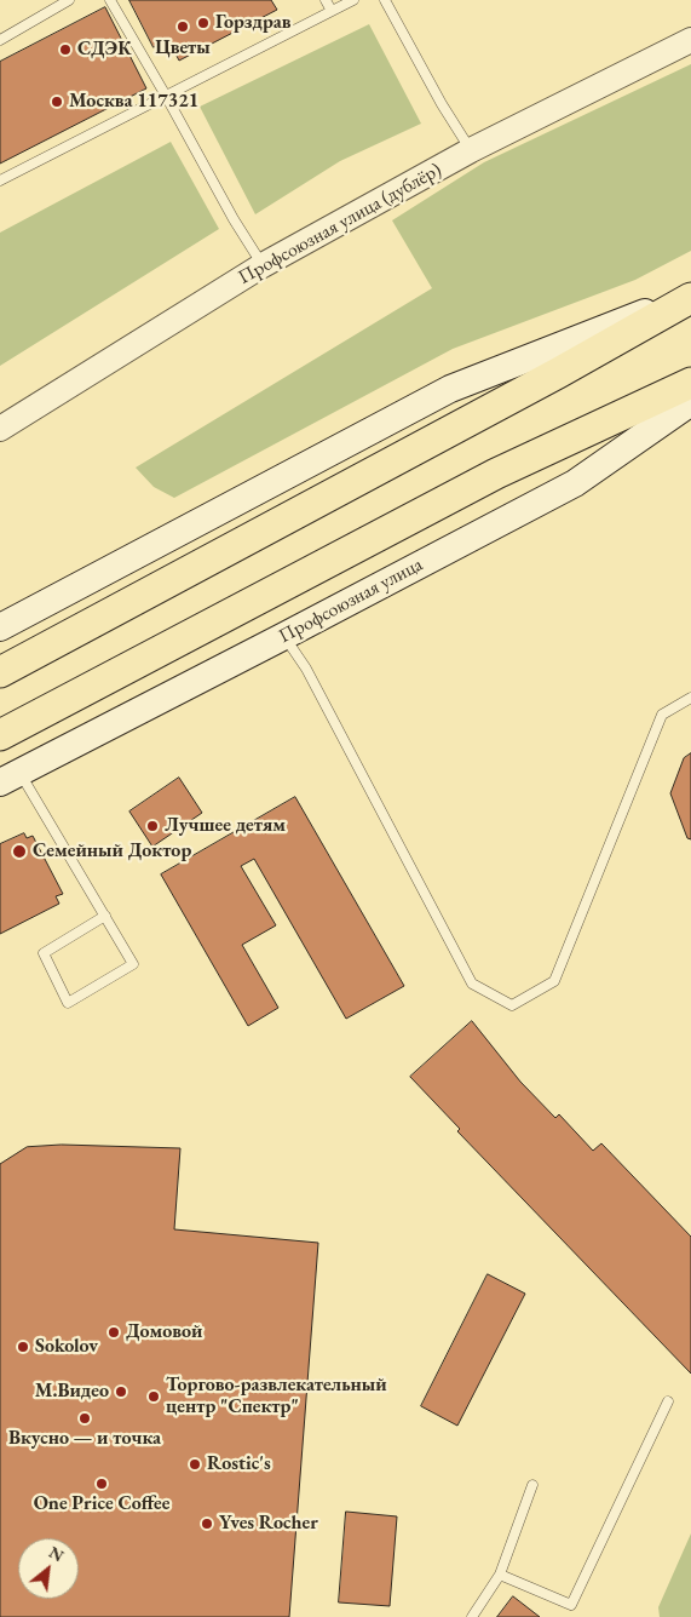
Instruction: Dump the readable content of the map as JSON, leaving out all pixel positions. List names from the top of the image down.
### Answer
{
  "streets": {
    "main road": ["Профсоюзная улица"],
    "street": ["Профсоюзная улица (дублёр)"]
  },
  "places": [
    "Горздрав",
    "Цветы",
    "СДЭК",
    "Москва 117321",
    "Лучшее детям",
    "Семейный Доктор",
    "Домовой",
    "Sokolov",
    "М.Видео",
    "Торгово-развлекательный центр \"Спектр\"",
    "Вкусно — и точка",
    "Rostic's",
    "One Price Coffee",
    "Yves Rocher"
  ],
  "north": "top right"
}
